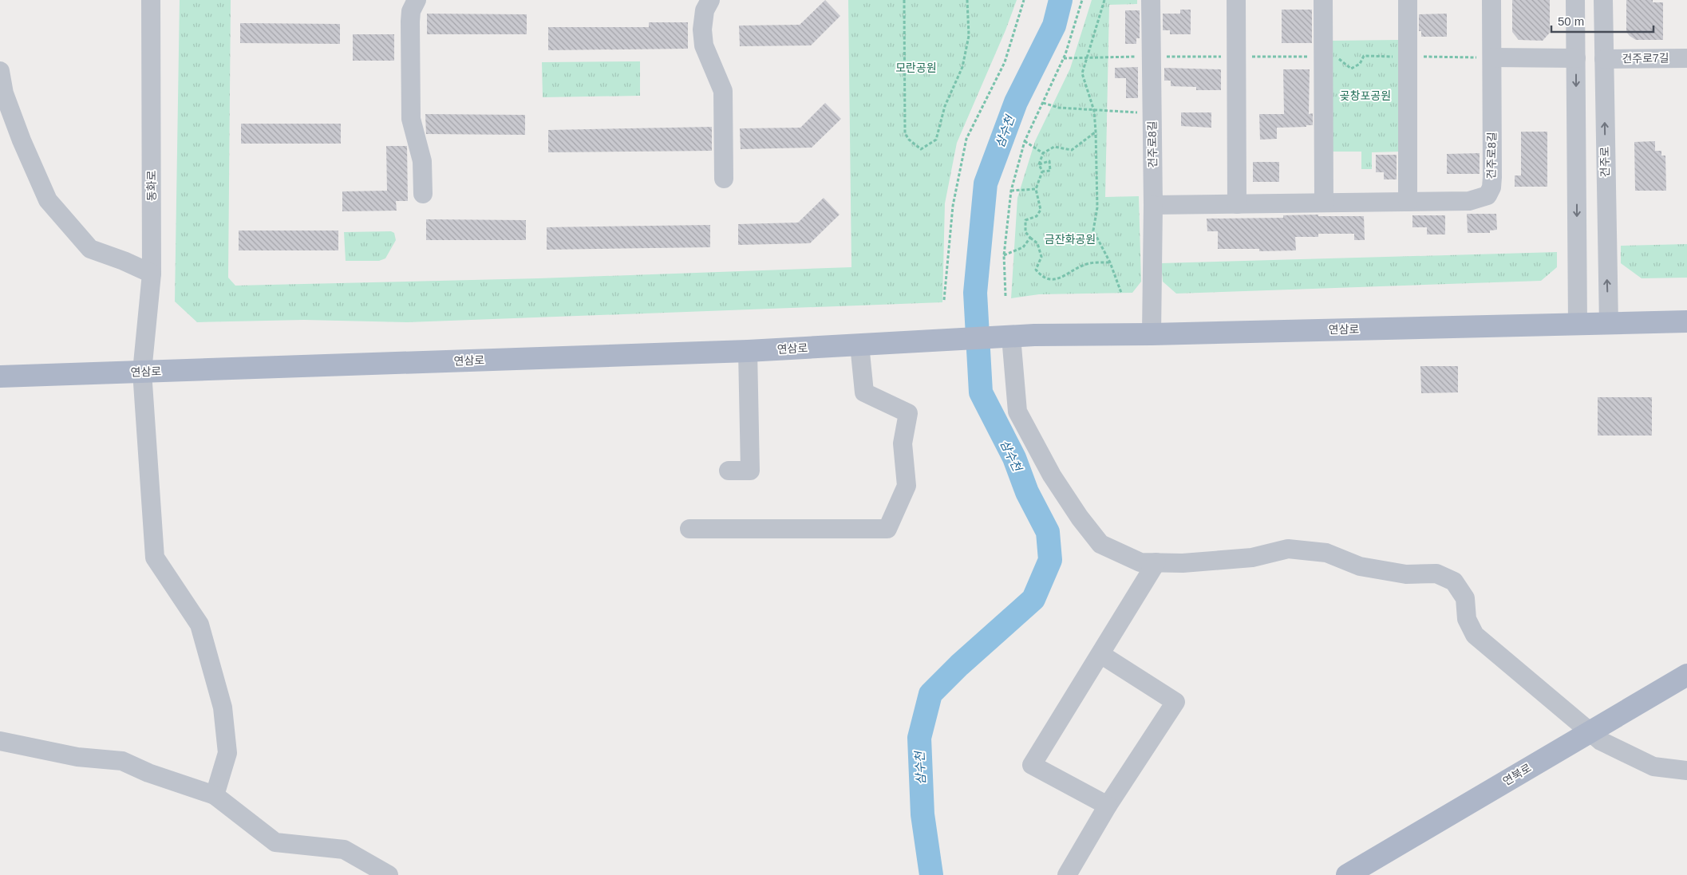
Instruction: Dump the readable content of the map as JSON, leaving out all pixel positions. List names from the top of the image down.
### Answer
{
  "streets": {
    "main road": ["연삼로", "연북로"],
    "street": [
      "건주로7길",
      "건주로8길",
      "건주로",
      "동화로"
    ]
  },
  "crossings": [
    ["건주로7길", "건주로"],
    ["건주로", "연삼로"],
    ["동화로", "연삼로"]
  ],
  "water": ["삼수천"],
  "parks": ["모란공원", "곶창포공원", "금잔화공원"],
  "scale_bar": "50 m"
}
